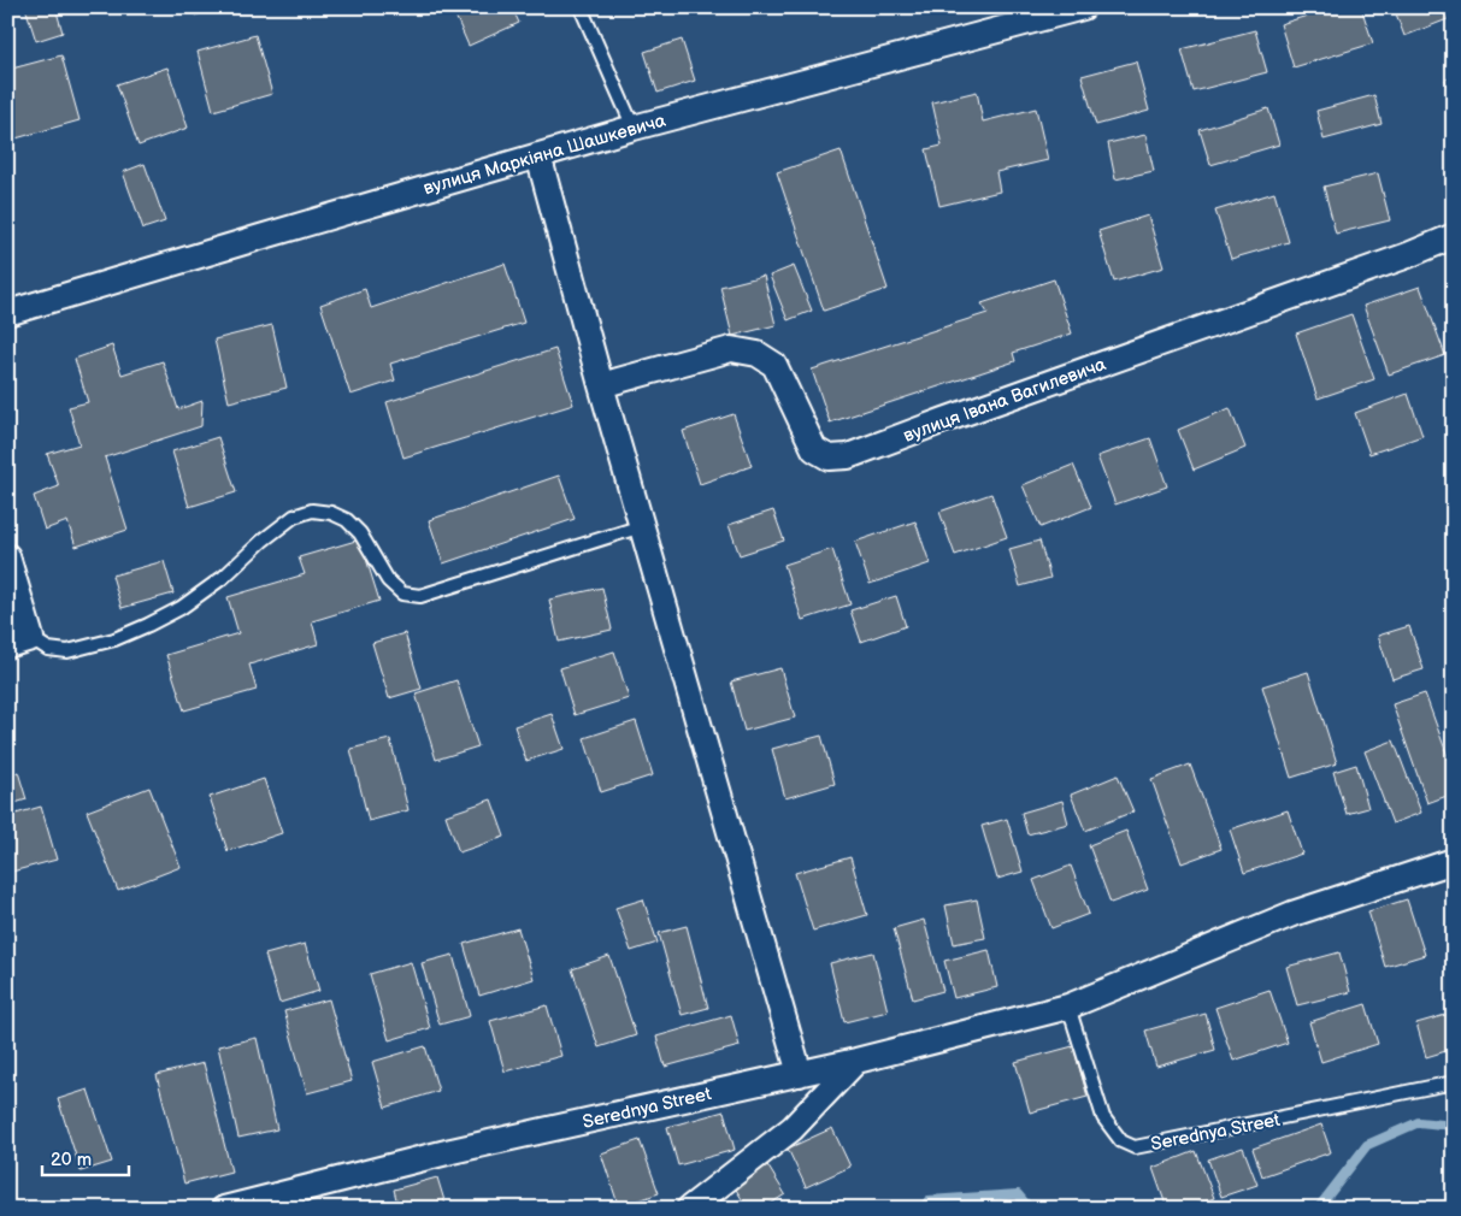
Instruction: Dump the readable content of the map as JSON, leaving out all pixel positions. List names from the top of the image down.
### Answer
{
  "streets": {
    "street": ["вулиця Маркіяна Шашкевича", "вулиця Івана Вагилевича", "Serednya Street"]
  },
  "scale_bar": "20 m"
}
